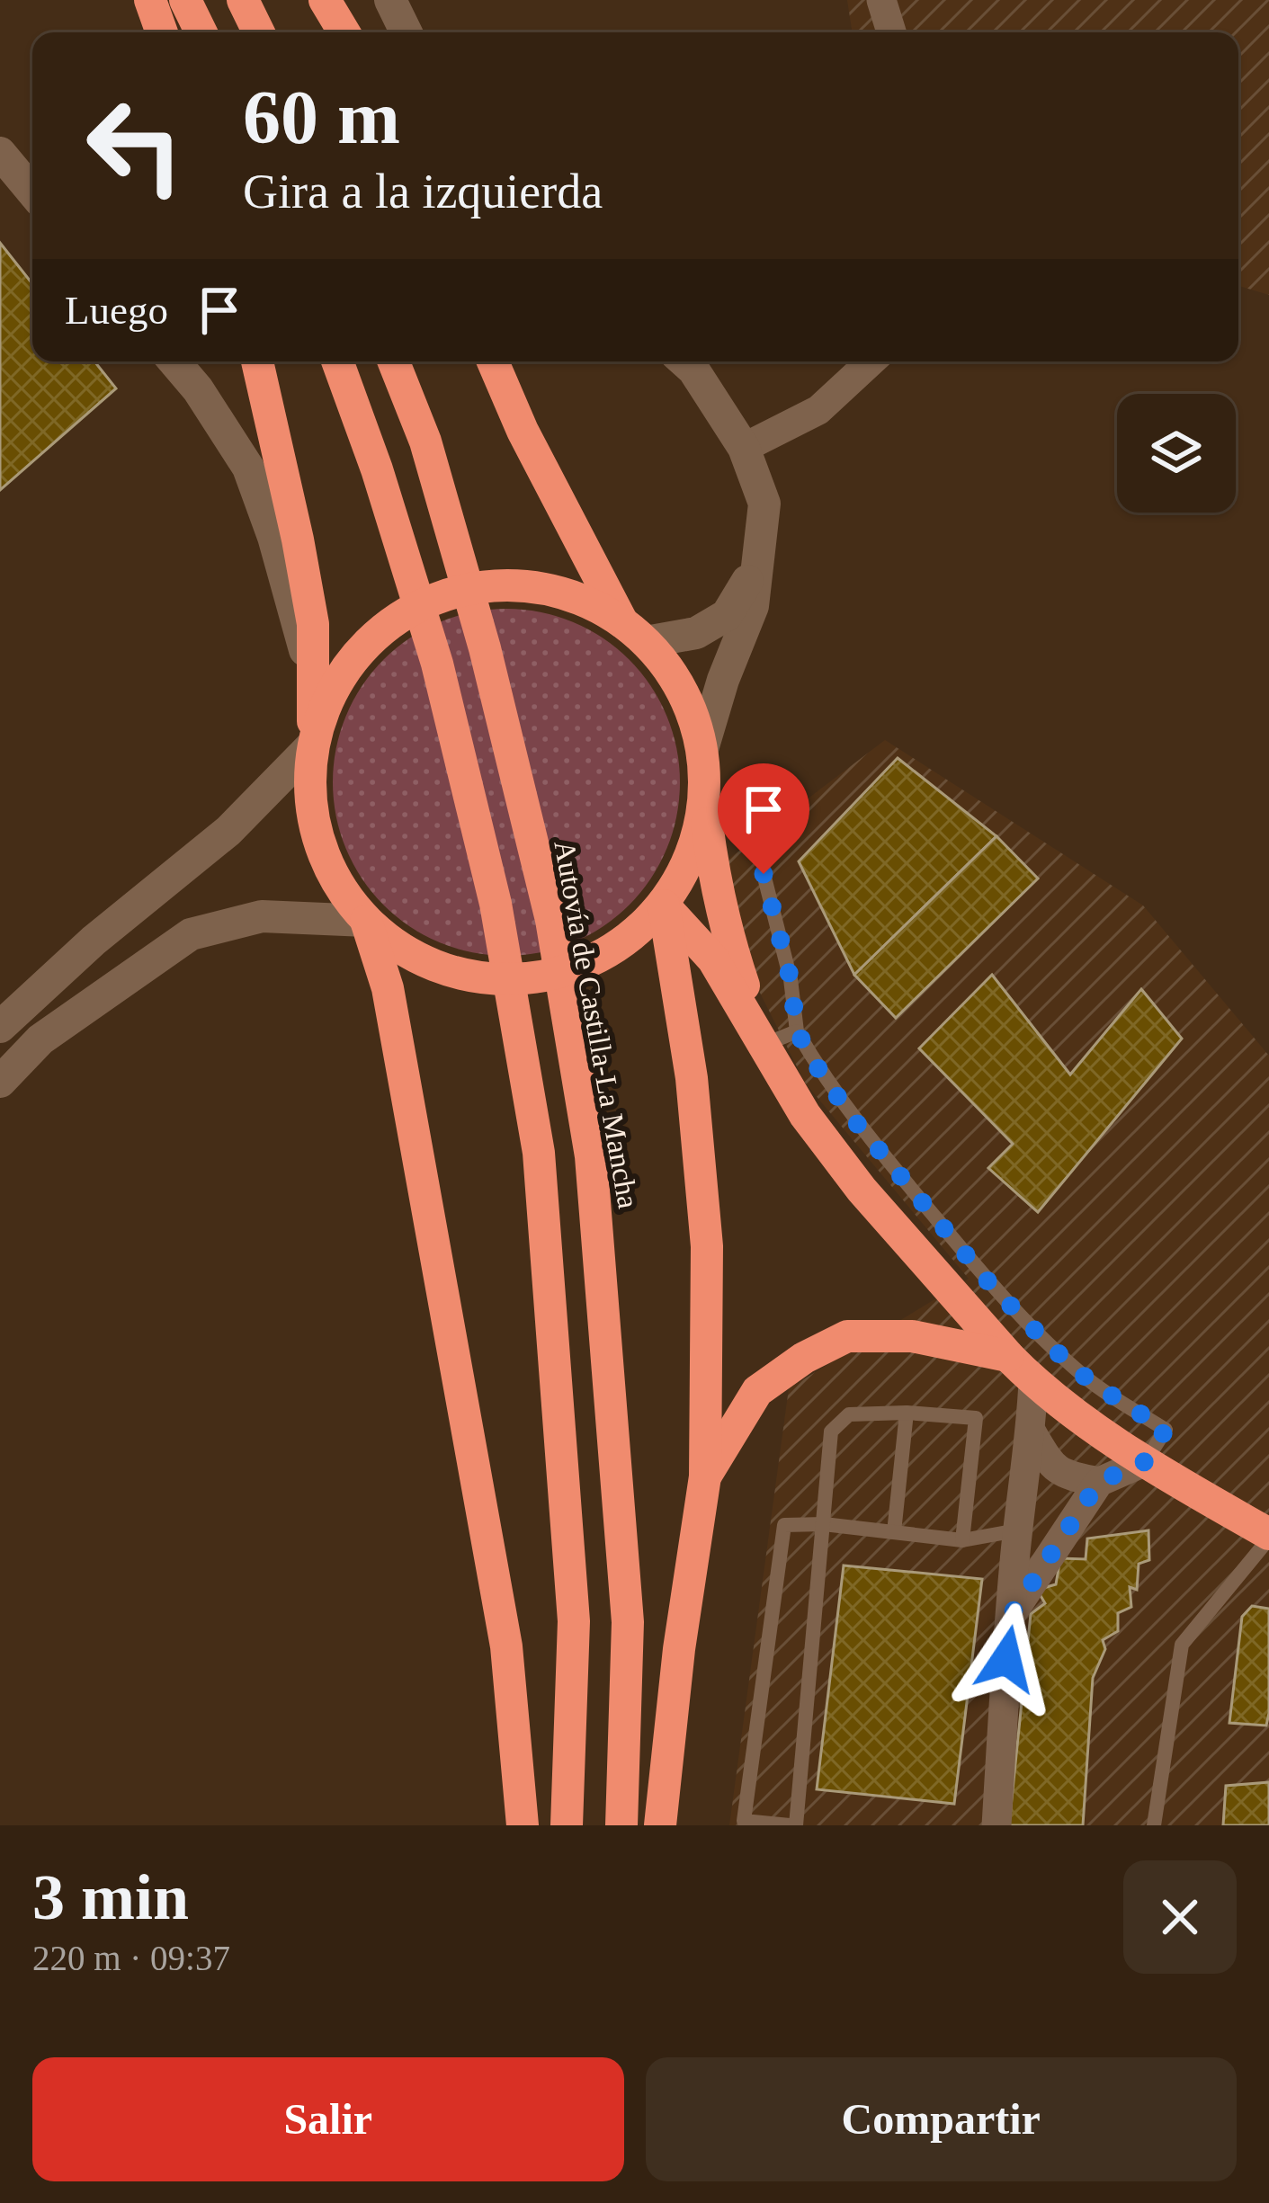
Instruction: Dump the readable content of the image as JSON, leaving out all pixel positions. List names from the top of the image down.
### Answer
{
  "streets": {
    "highway": ["Autovía de Castilla-La Mancha"]
  },
  "page": {
    "turn": ["60 m", "Gira a la izquierda"],
    "then": "Luego",
    "heading": ["3 min", "220 m · 09:37"],
    "buttons": ["Salir", "Compartir"]
  }
}
